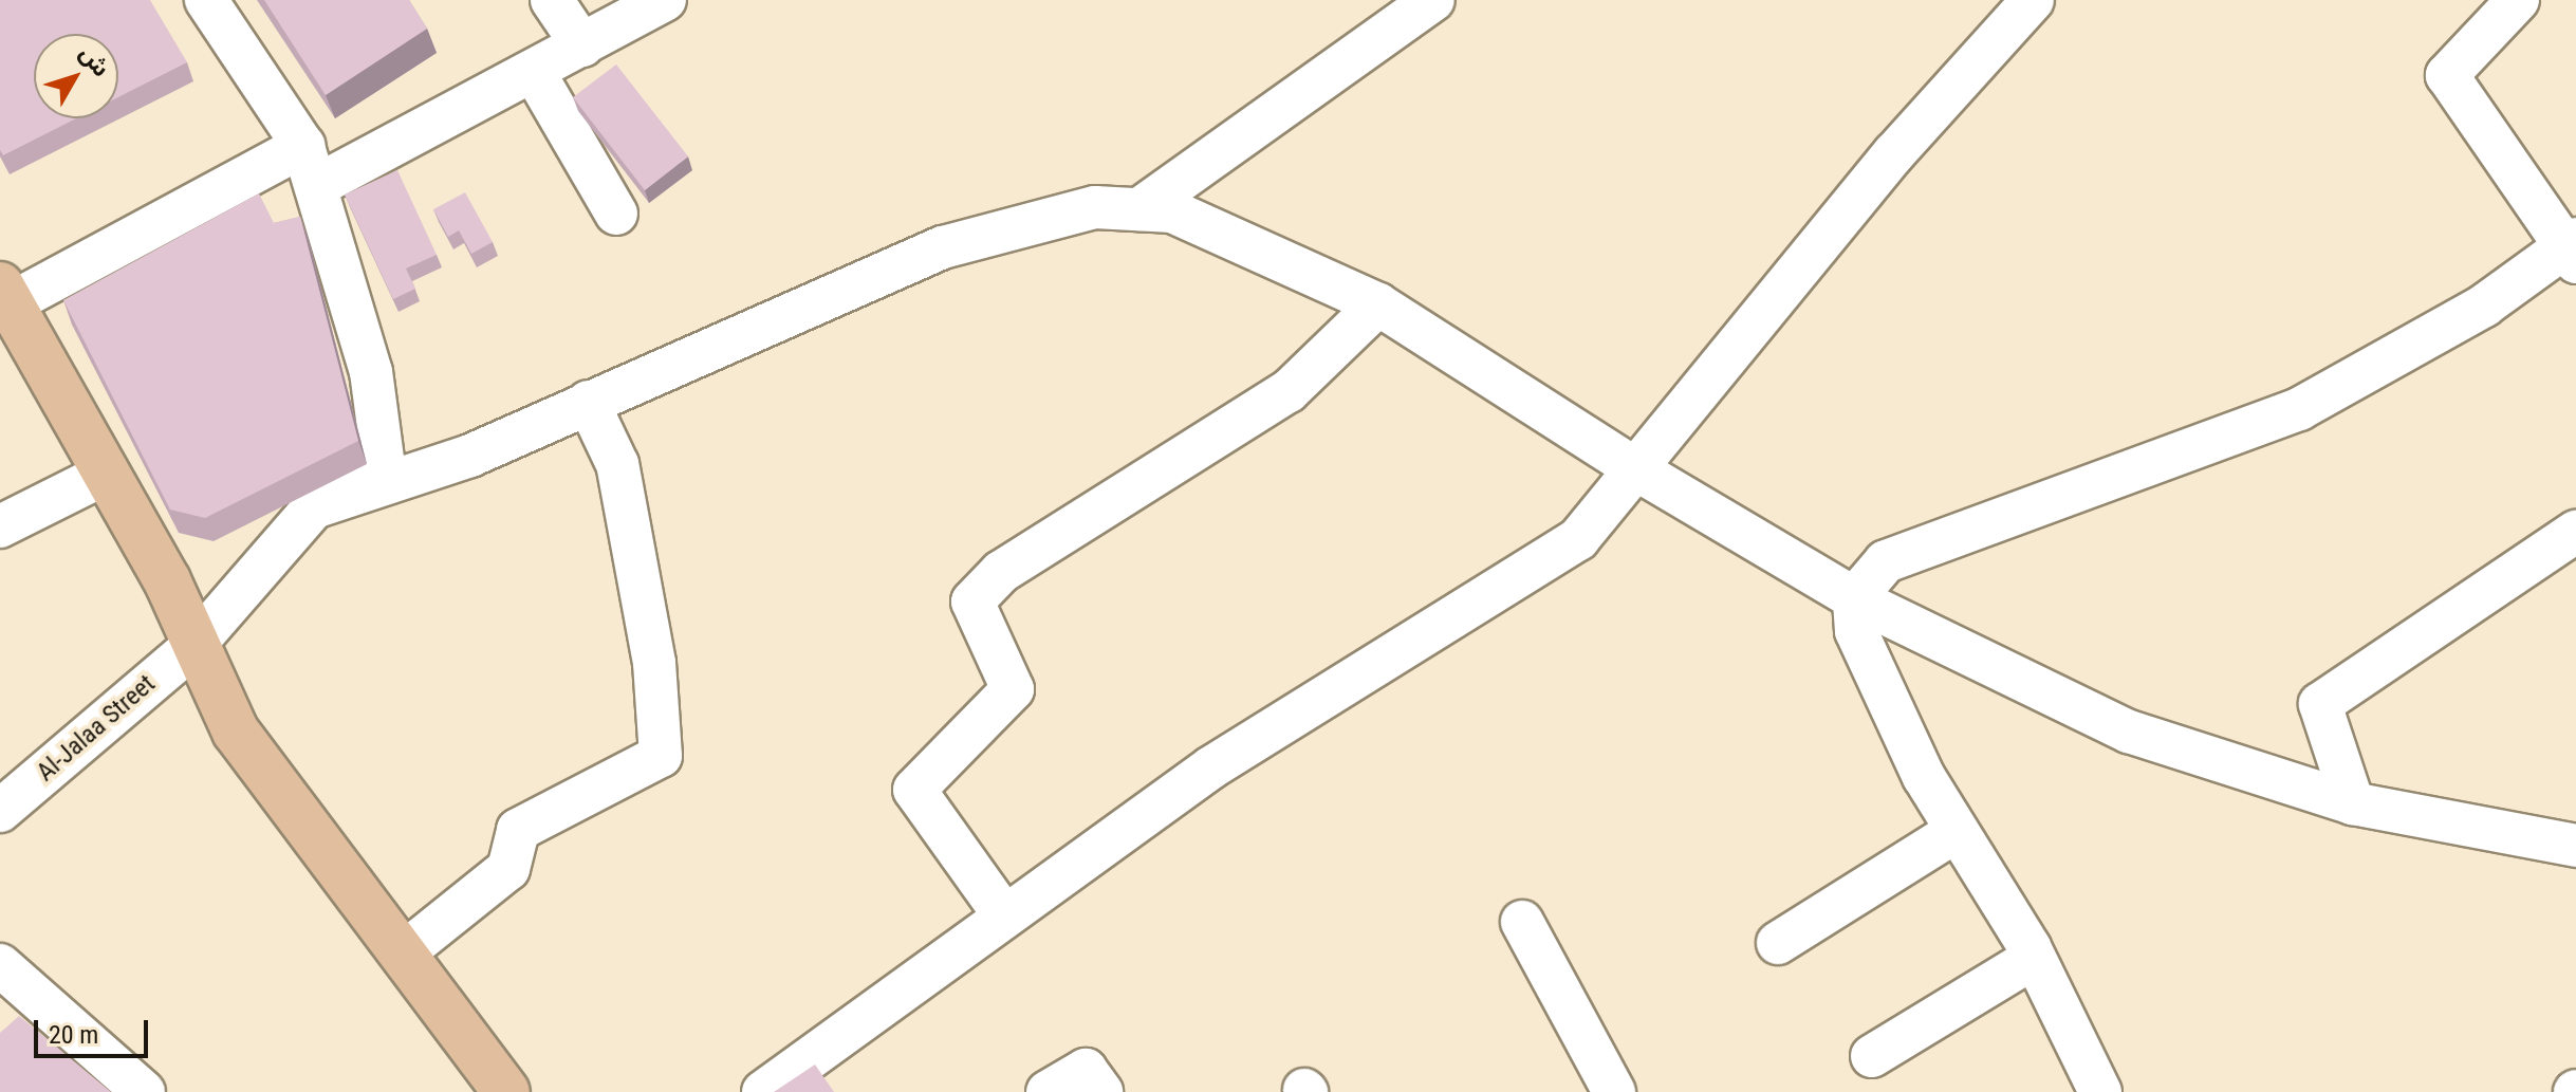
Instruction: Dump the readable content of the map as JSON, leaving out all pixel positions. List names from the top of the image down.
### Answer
{
  "streets": {
    "street": ["Al-Jalaa Street"]
  },
  "scale_bar": "20 m",
  "north": "top right"
}
